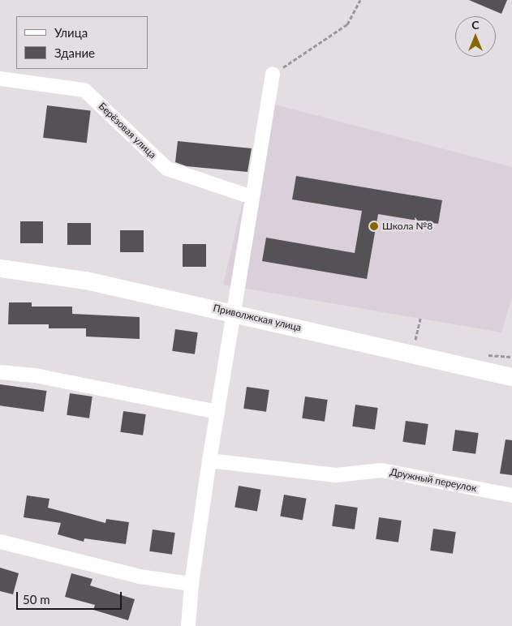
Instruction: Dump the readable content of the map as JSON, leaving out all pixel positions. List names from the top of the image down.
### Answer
{
  "streets": {
    "main road": ["Приволжская улица"],
    "street": ["Берёзовая улица", "Дружный переулок"]
  },
  "places": ["Школа №8"],
  "legend": ["Улица", "Здание"],
  "scale_bar": "50 m",
  "north": "top"
}
